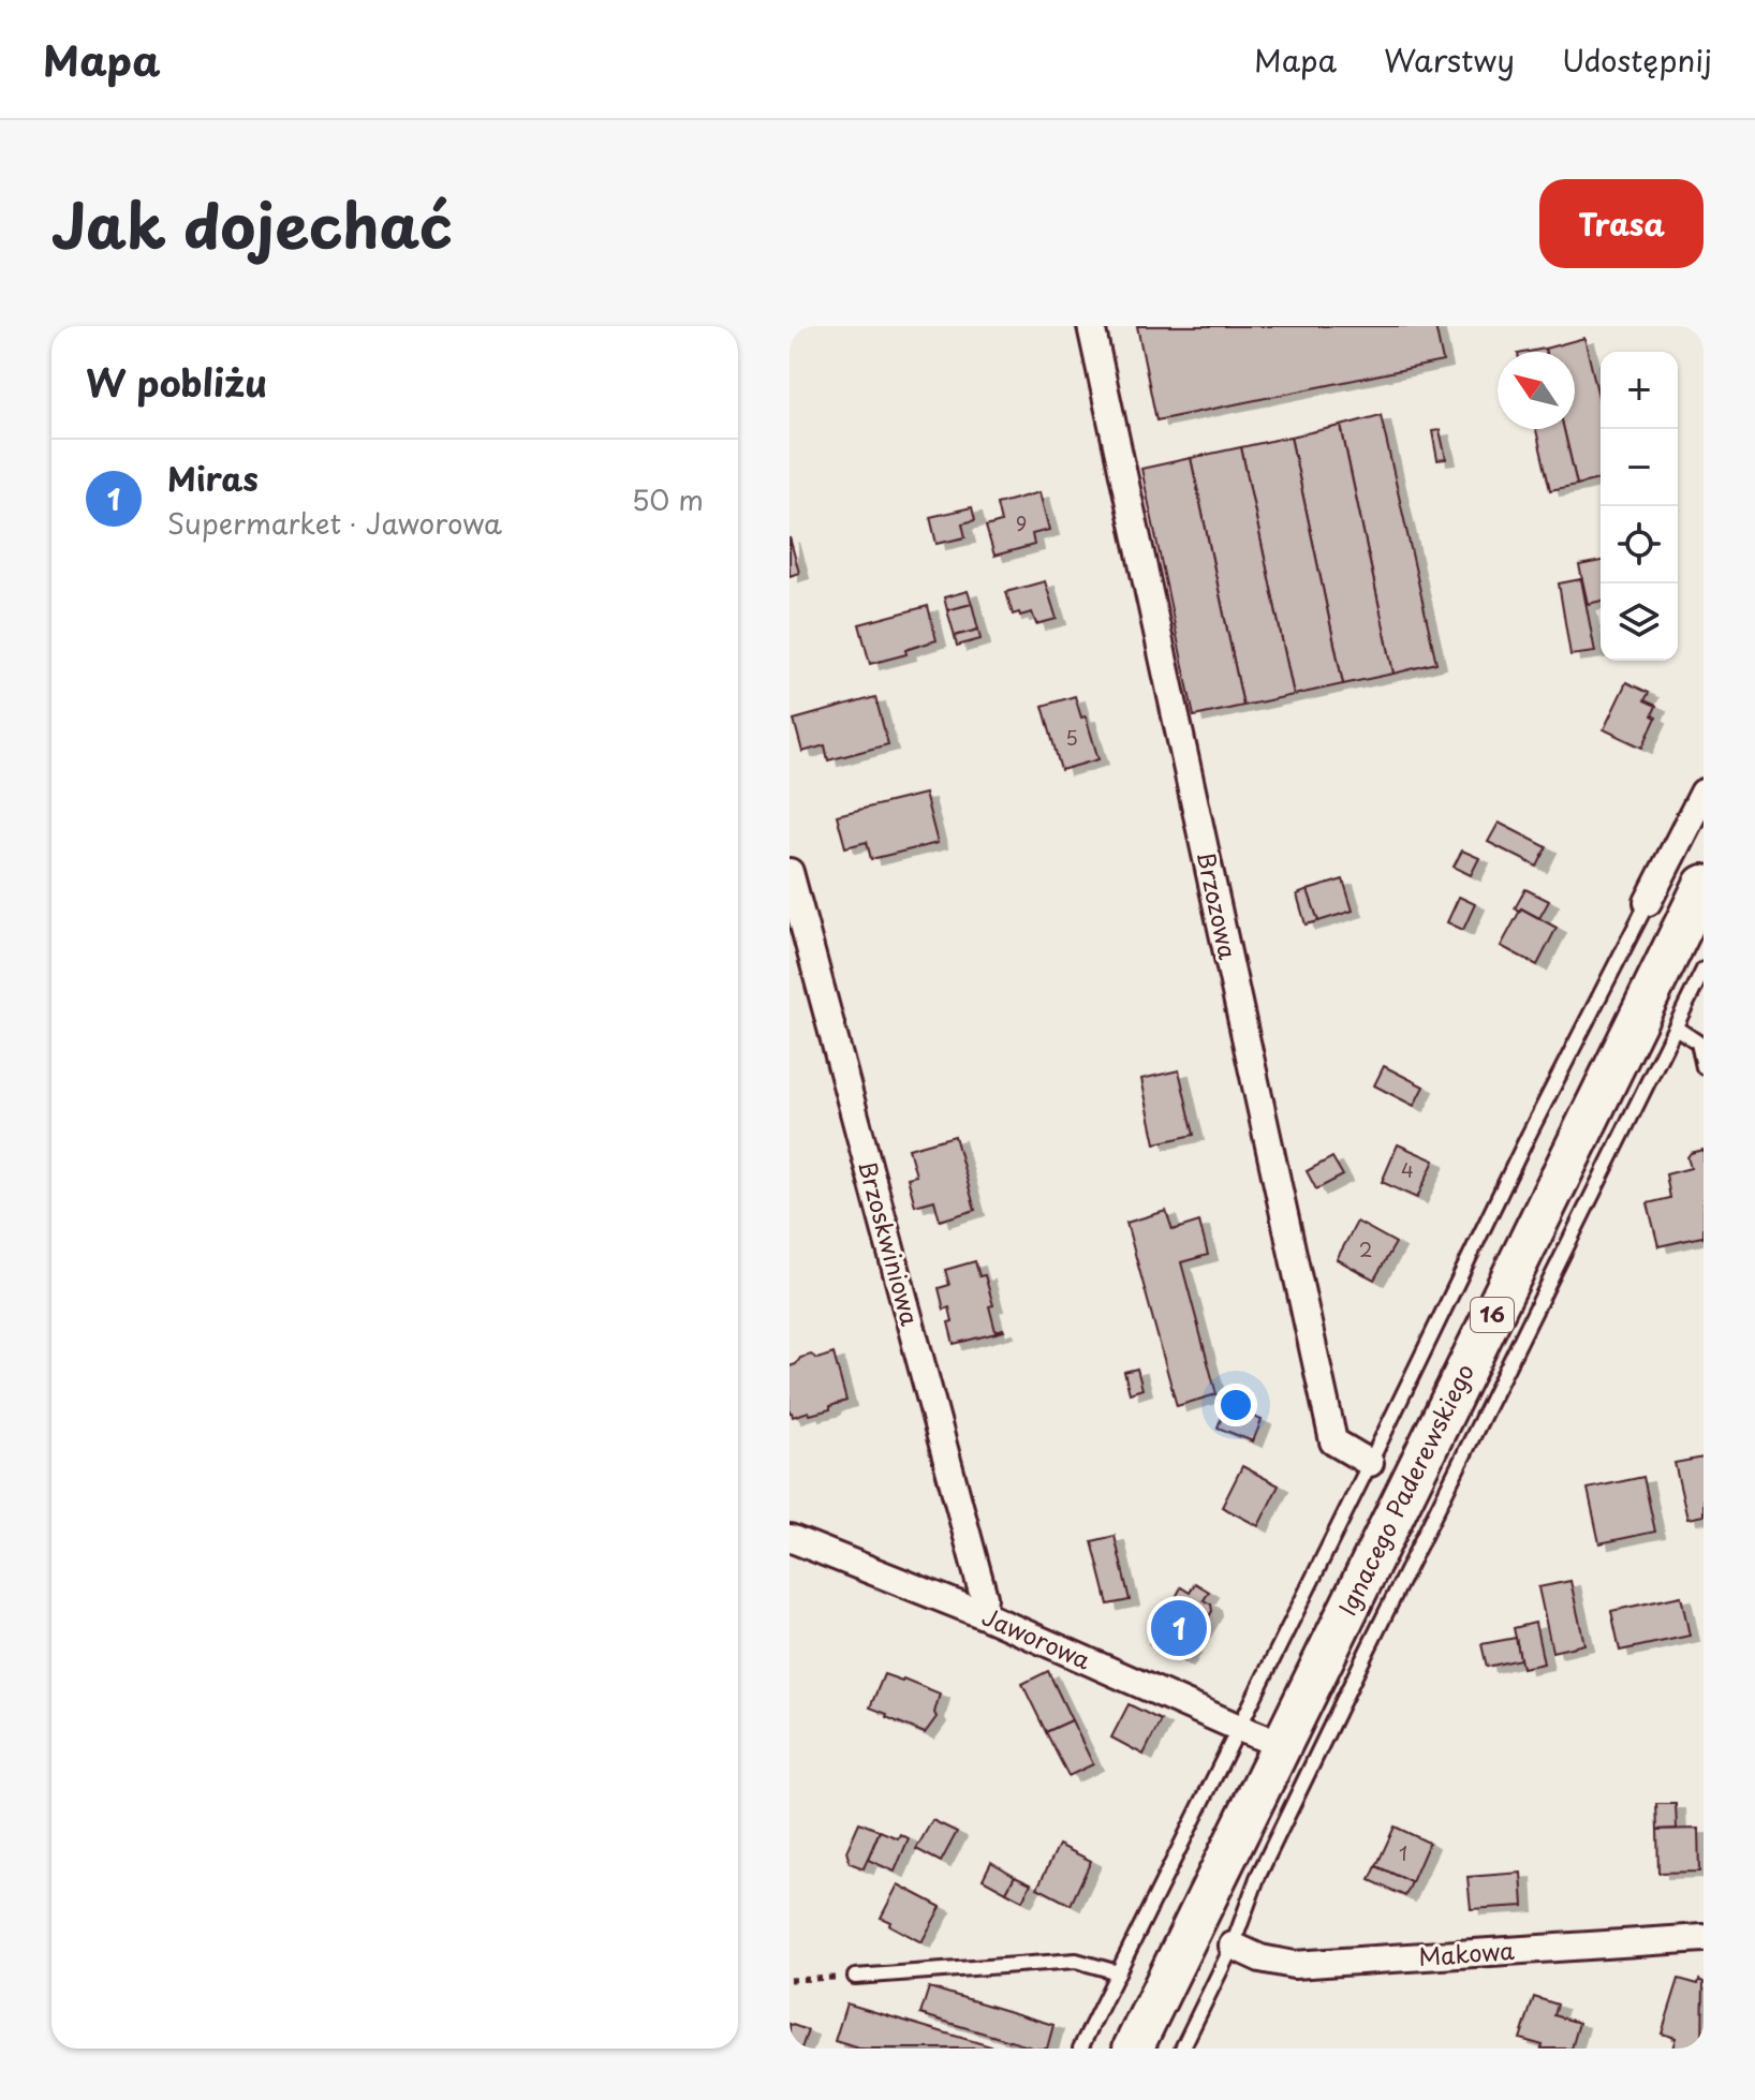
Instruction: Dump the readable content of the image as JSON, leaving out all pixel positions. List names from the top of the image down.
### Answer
{
  "streets": {
    "main road": ["16", "Ignacego Paderewskiego"],
    "street": [
      "Brzozowa",
      "Brzoskwiniowa",
      "Jaworowa",
      "Makowa"
    ]
  },
  "crossings": [
    ["Brzoskwiniowa", "Jaworowa"],
    ["Ignacego Paderewskiego", "Jaworowa"]
  ],
  "house_numbers": [
    "9",
    "5",
    "4",
    "2",
    "1"
  ],
  "north": "top left",
  "page": {
    "header": "Mapa",
    "nav": ["Mapa", "Warstwy", "Udostępnij"],
    "title": "Jak dojechać",
    "buttons": "Trasa",
    "heading": "W pobliżu",
    "map_buttons": ["+", "−"],
    "list": [
      {
        "mark": "1",
        "name": "Miras",
        "note": "Supermarket · Jaworowa",
        "value": "50 m"
      }
    ],
    "pins": "1"
  }
}
